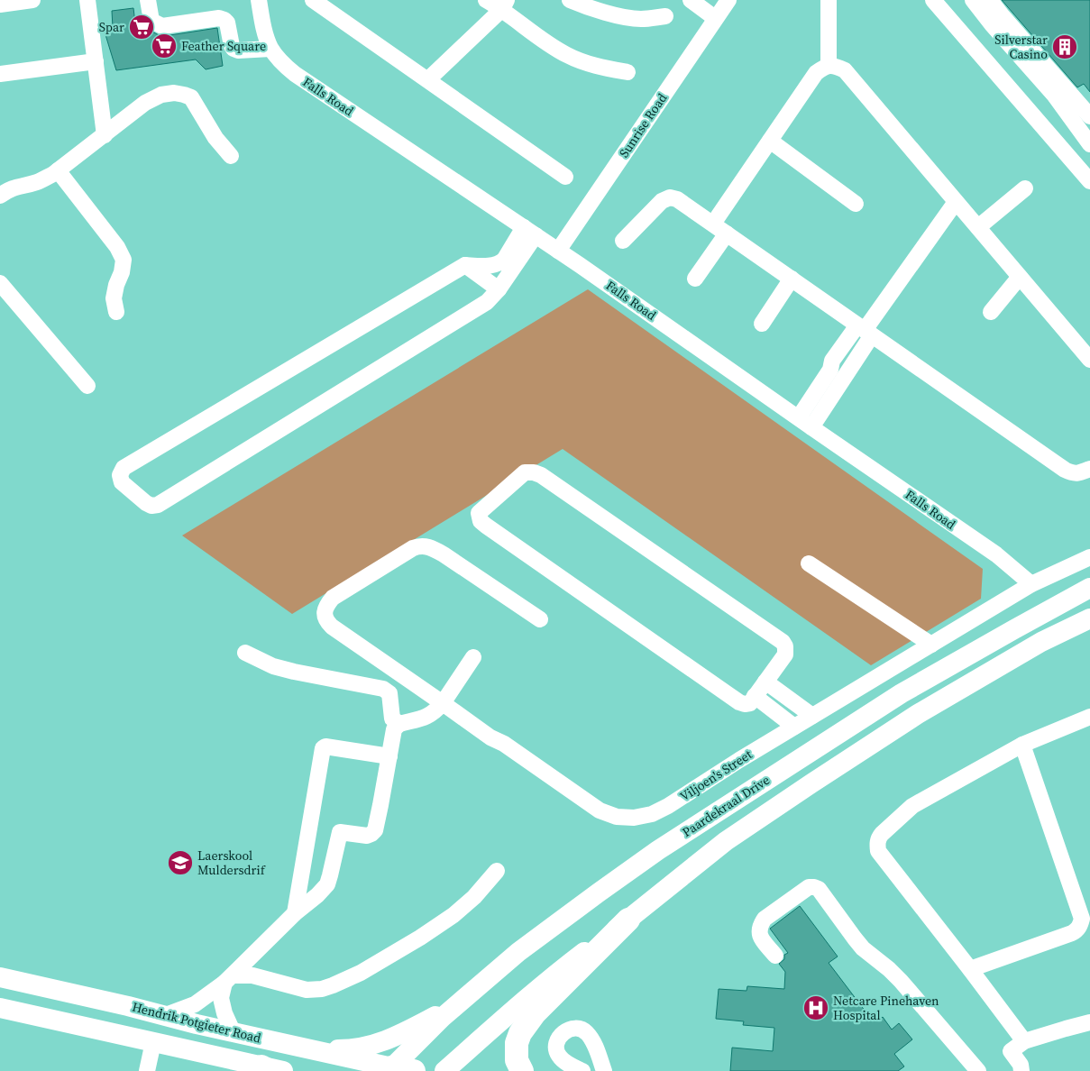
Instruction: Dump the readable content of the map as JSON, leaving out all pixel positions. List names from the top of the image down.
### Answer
{
  "streets": {
    "main road": ["Paardekraal Drive", "Hendrik Potgieter Road"],
    "street": ["Falls Road", "Sunrise Road", "Viljoen's Street"]
  },
  "crossings": [
    ["Falls Road", "Sunrise Road"],
    ["Falls Road", "Viljoen's Street"],
    ["Paardekraal Drive", "Hendrik Potgieter Road"]
  ],
  "places": {
    "supermarket": ["Spar", "Feather Square"],
    "building": ["Silverstar Casino"],
    "school or university": ["Laerskool Muldersdrif"],
    "hospital": ["Netcare Pinehaven Hospital"]
  }
}
